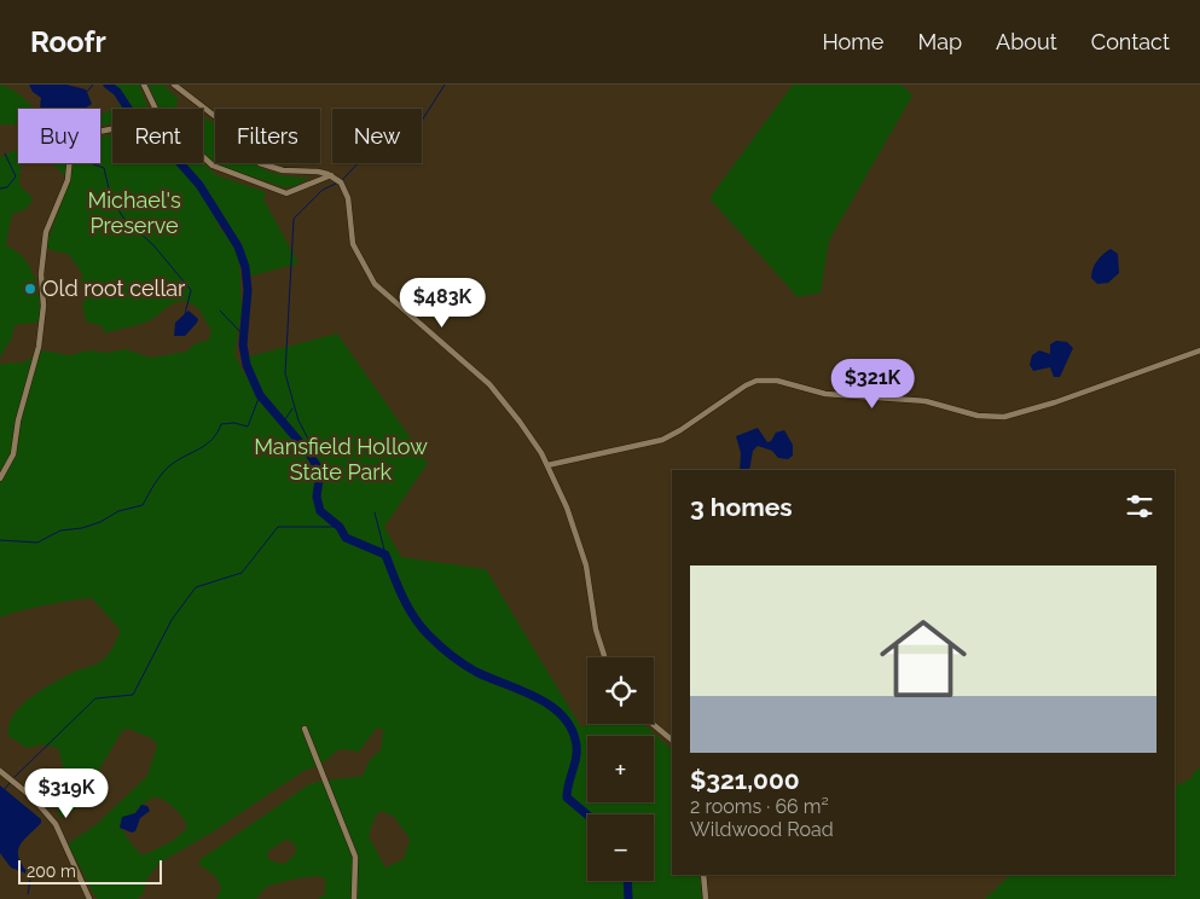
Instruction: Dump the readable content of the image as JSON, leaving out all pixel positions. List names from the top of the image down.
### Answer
{
  "parks": ["Michael's Preserve", "Mansfield Hollow State Park"],
  "places": ["Old root cellar"],
  "scale_bar": "200 m",
  "page": {
    "header": "Roofr",
    "nav": [
      "Home",
      "Map",
      "About",
      "Contact"
    ],
    "chip": [
      "Buy",
      "Rent",
      "Filters",
      "New"
    ],
    "price": ["$483K", "$321K", "$319K"],
    "heading": "3 homes",
    "list": [
      {
        "name": "$321,000",
        "note": "2 rooms · 66 m² · Wildwood Road"
      }
    ],
    "map_buttons": ["+", "−"],
    "scale": "200 m"
  }
}
